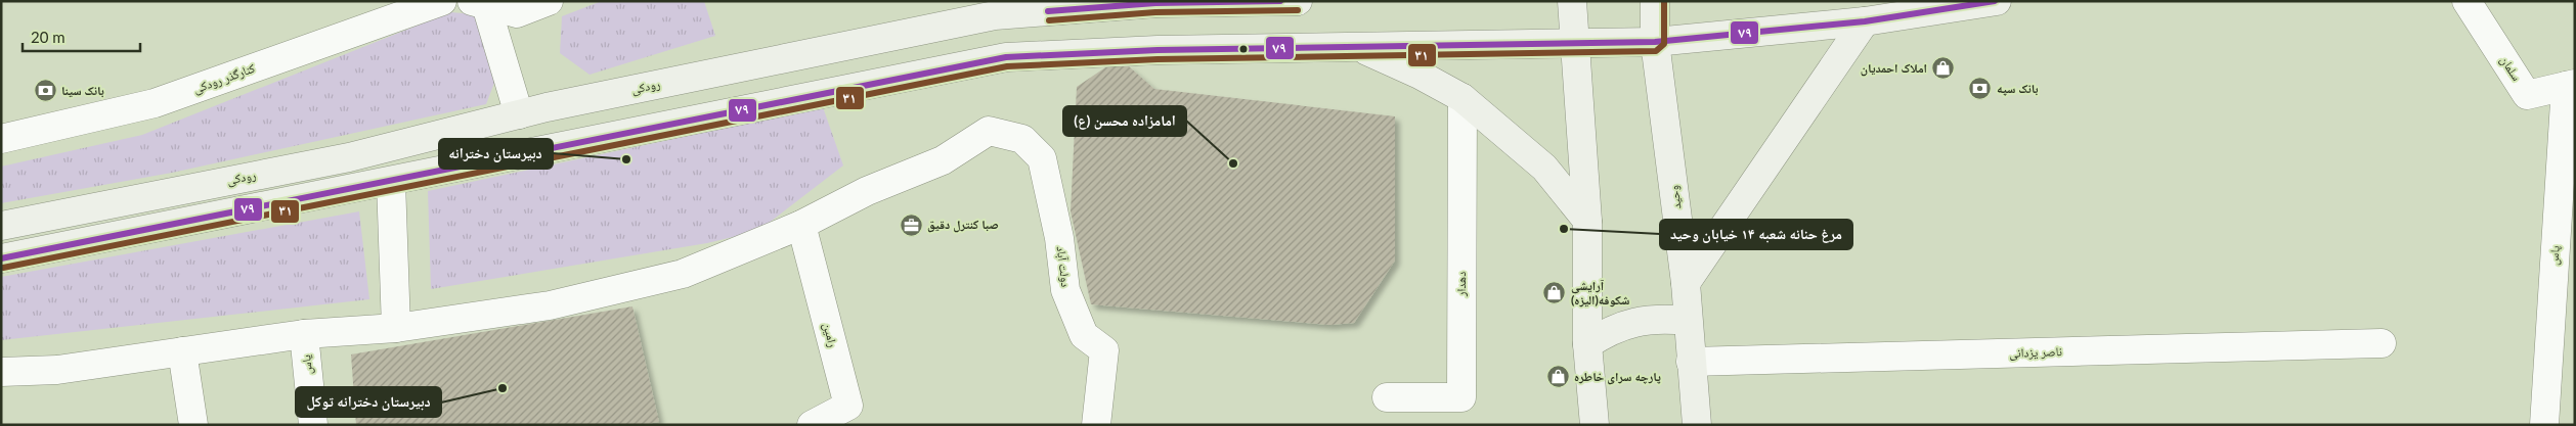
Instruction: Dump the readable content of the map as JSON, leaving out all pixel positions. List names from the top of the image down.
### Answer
{
  "streets": {
    "main road": ["رودکی", "وحید"],
    "street": [
      "سلمان",
      "کنارگذر رودکی",
      "پاس",
      "دولت آباد",
      "دهدار",
      "رامین",
      "ناصر یزدانی",
      "یاس"
    ]
  },
  "crossings": [
    ["سلمان", "پاس"],
    ["وحید", "ناصر یزدانی"],
    ["دولت آباد", "رامین"]
  ],
  "places": {
    "shop": ["املاک احمدیان", "آرایشی شکوفه(الیزه)", "پارچه سرای خاطره"],
    "bank": ["بانک سپه", "بانک سینا"],
    "other": [
      "دبیرستان دخترانه",
      "امامزاده محسن (ع)",
      "مرغ حنانه شعبه ۱۴ خیابان وحید",
      "دبیرستان دخترانه توکل"
    ],
    "office": ["صبا کنترل دقیق"]
  },
  "lines": ["transit line ۷۹", "transit line ۳۱"],
  "scale_bar": "20 m"
}
